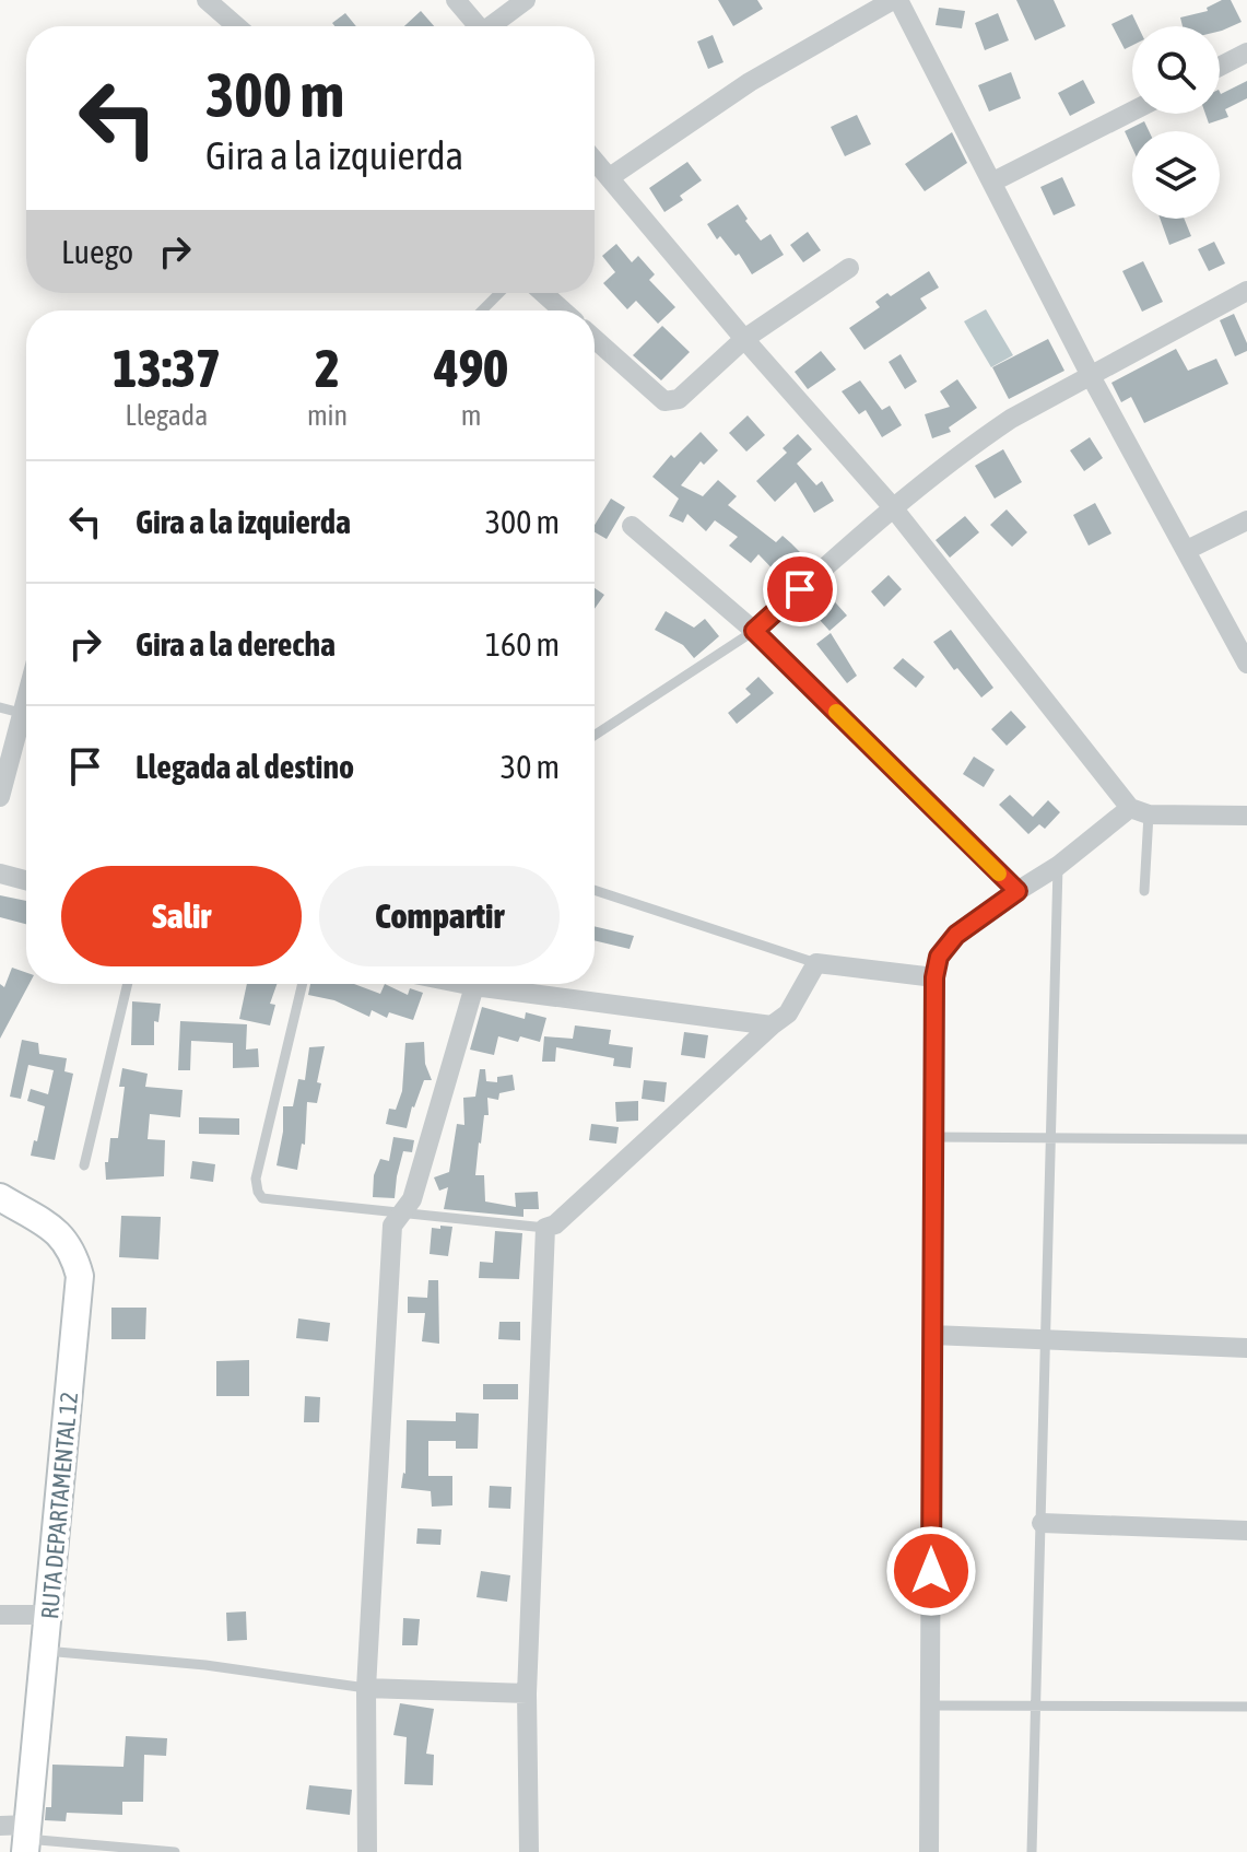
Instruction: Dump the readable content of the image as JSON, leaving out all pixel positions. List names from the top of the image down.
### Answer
{
  "streets": {
    "main road": ["RUTA DEPARTAMENTAL 12"]
  },
  "page": {
    "turn": ["300 m", "Gira a la izquierda"],
    "then": "Luego",
    "eta": [
      "13:37",
      "Llegada",
      "2",
      "min",
      "490",
      "m"
    ],
    "list": [
      {
        "name": "Gira a la izquierda",
        "value": "300 m"
      },
      {
        "name": "Gira a la derecha",
        "value": "160 m"
      },
      {
        "name": "Llegada al destino",
        "value": "30 m"
      }
    ],
    "buttons": ["Salir", "Compartir"]
  }
}
